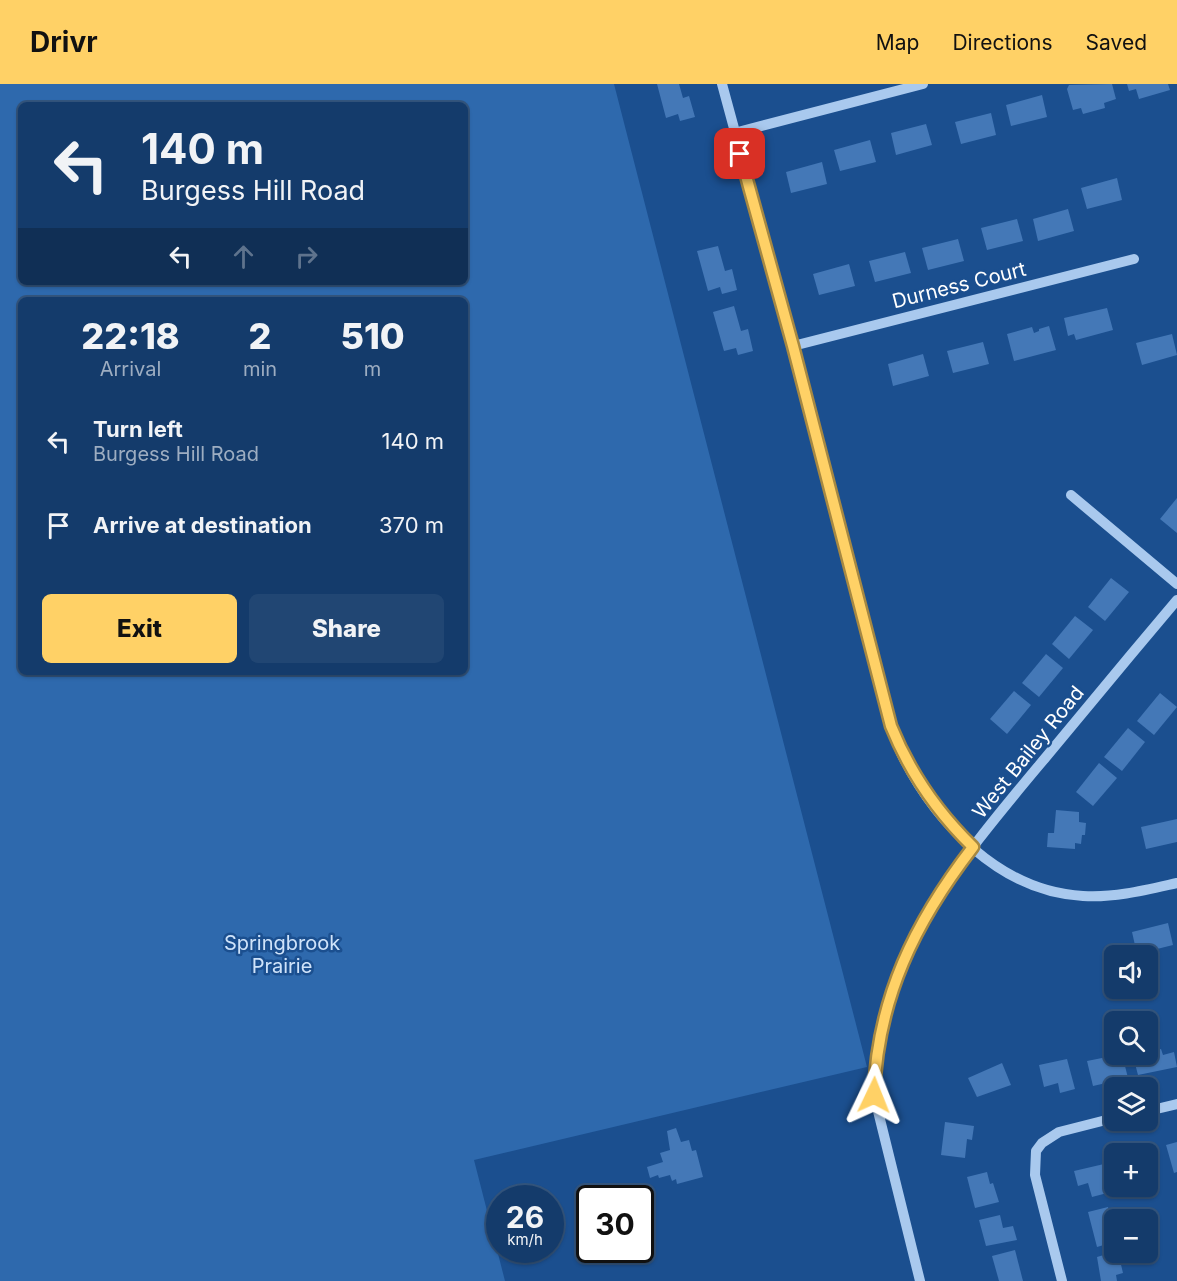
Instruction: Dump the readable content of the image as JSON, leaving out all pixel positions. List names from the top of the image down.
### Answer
{
  "streets": {
    "street": ["Durness Court", "West Bailey Road"]
  },
  "parks": ["Springbrook Prairie"],
  "page": {
    "header": "Drivr",
    "nav": ["Map", "Directions", "Saved"],
    "turn": ["140 m", "Burgess Hill Road"],
    "eta": [
      "22:18",
      "Arrival",
      "2",
      "min",
      "510",
      "m"
    ],
    "list": [
      {
        "name": "Turn left",
        "note": "Burgess Hill Road",
        "value": "140 m"
      },
      {
        "name": "Arrive at destination",
        "value": "370 m"
      }
    ],
    "buttons": ["Exit", "Share"],
    "map_buttons": ["+", "−"],
    "speed": "26 km/h",
    "limit": "30"
  }
}
